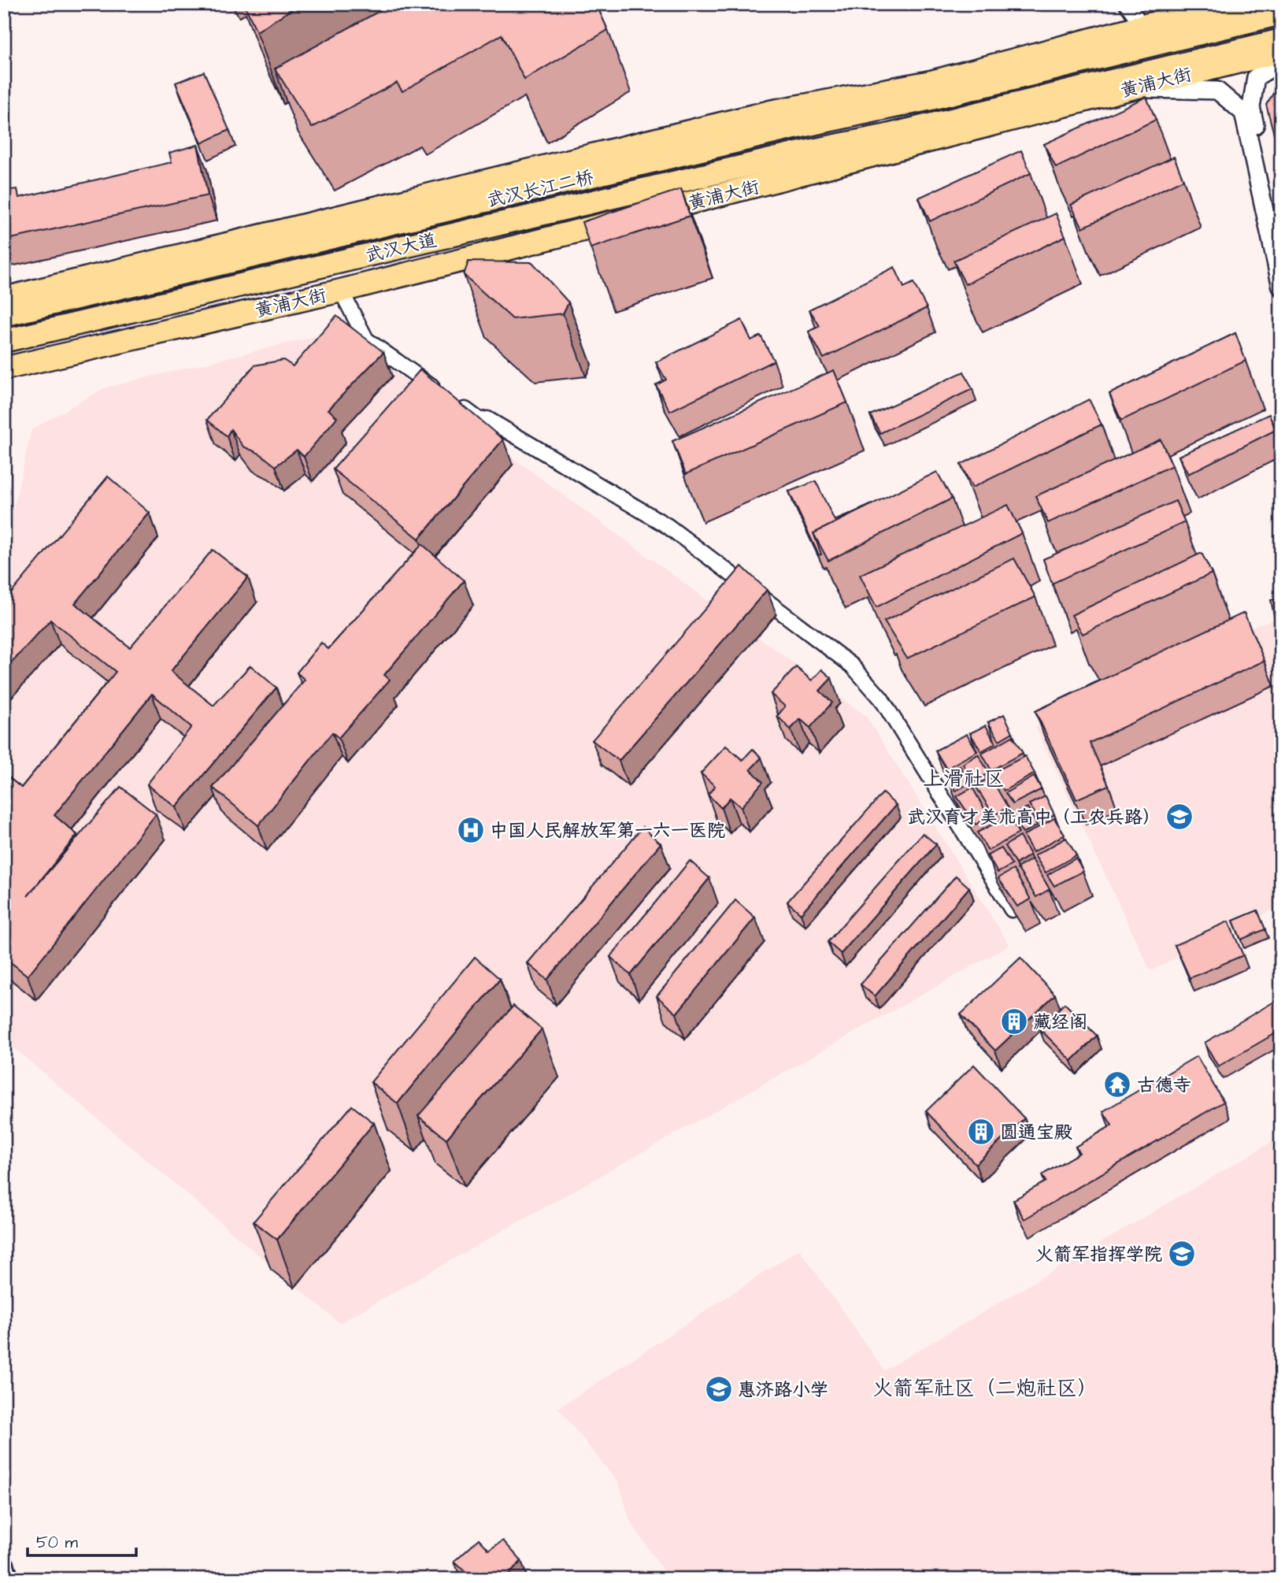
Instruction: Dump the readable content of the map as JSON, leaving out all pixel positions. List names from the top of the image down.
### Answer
{
  "streets": {
    "main road": ["黄浦大街", "武汉长江二桥", "武汉大道"]
  },
  "districts": ["上滑社区", "火箭军社区（二炮社区）"],
  "places": {
    "school or university": ["武汉育才美术高中（工农兵路）", "火箭军指挥学院", "惠济路小学"],
    "hospital": ["中国人民解放军第一六一医院"],
    "building": ["藏经阁", "圆通宝殿"],
    "temple": ["古德寺"]
  },
  "scale_bar": "50 m"
}
